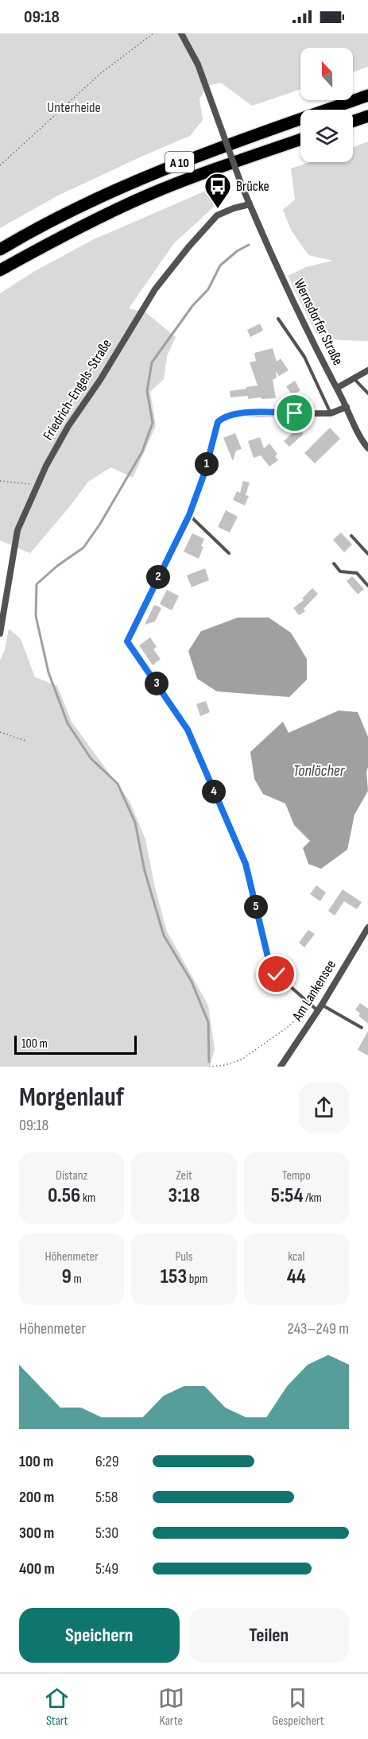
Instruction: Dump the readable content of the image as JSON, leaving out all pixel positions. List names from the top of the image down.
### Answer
{
  "streets": {
    "highway": ["A 10"],
    "street": ["Wernsdorfer Straße", "Friedrich-Engels-Straße", "Am Lankensee"]
  },
  "crossings": [
    ["Wernsdorfer Straße", "Friedrich-Engels-Straße"]
  ],
  "water": ["Tonlöcher"],
  "parks": ["Unterheide"],
  "places": {
    "bus stop": ["Brücke"]
  },
  "scale_bar": "100 m",
  "north": "top",
  "page": {
    "status": "09:18",
    "pins": [
      "1",
      "2",
      "3",
      "4",
      "5"
    ],
    "scale": "100 m",
    "heading": ["Morgenlauf", "09:18"],
    "stats": [
      ["Distanz", "0.56 km"],
      ["Zeit", "3:18"],
      ["Tempo", "5:54 /km"],
      ["Höhenmeter", "9 m"],
      ["Puls", "153 bpm"],
      ["kcal", "44"]
    ],
    "chart": ["Höhenmeter", "243–249 m"],
    "list": [
      {
        "name": "100 m",
        "note": "6:29"
      },
      {
        "name": "200 m",
        "note": "5:58"
      },
      {
        "name": "300 m",
        "note": "5:30"
      },
      {
        "name": "400 m",
        "note": "5:49"
      }
    ],
    "buttons": ["Speichern", "Teilen"],
    "tabs": ["Start", "Karte", "Gespeichert"]
  }
}
